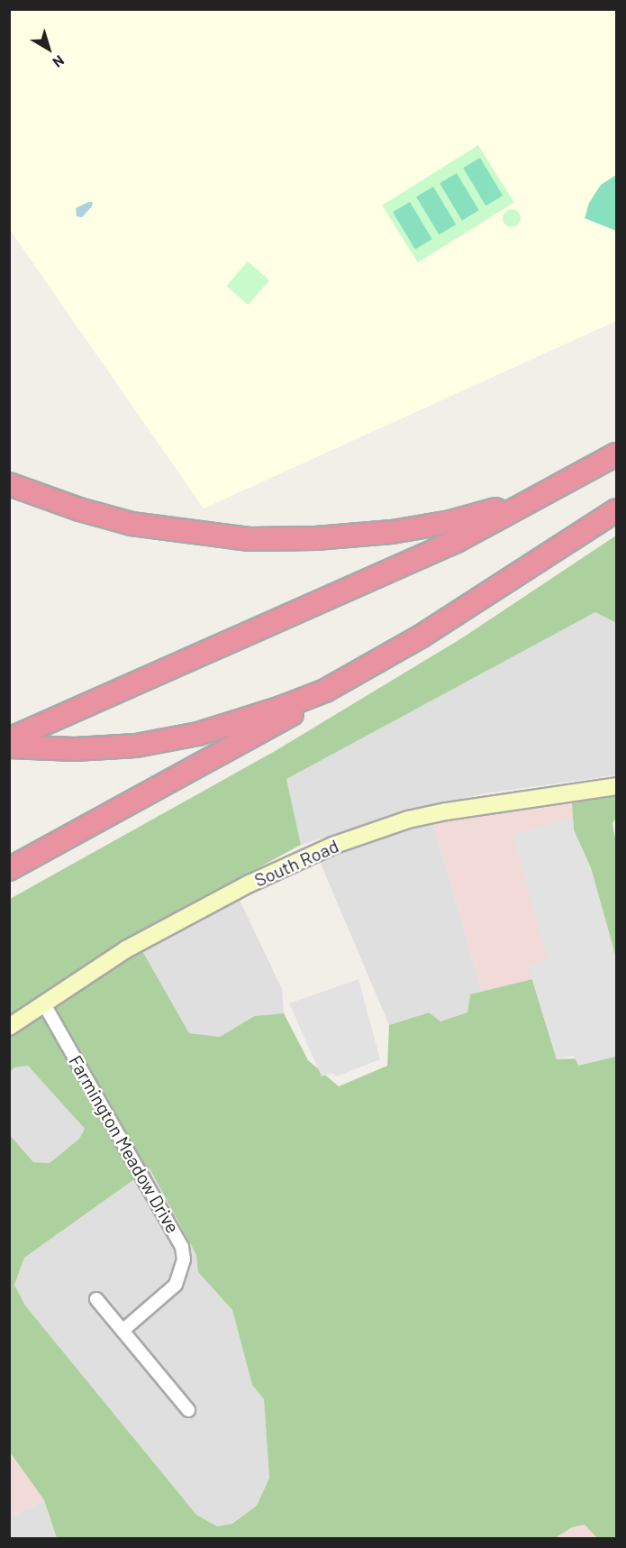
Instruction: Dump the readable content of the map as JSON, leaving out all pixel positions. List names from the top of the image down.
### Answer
{
  "streets": {
    "main road": ["South Road"],
    "street": ["Farmington Meadow Drive"]
  },
  "crossings": [
    ["South Road", "Farmington Meadow Drive"]
  ],
  "north": "bottom right"
}
